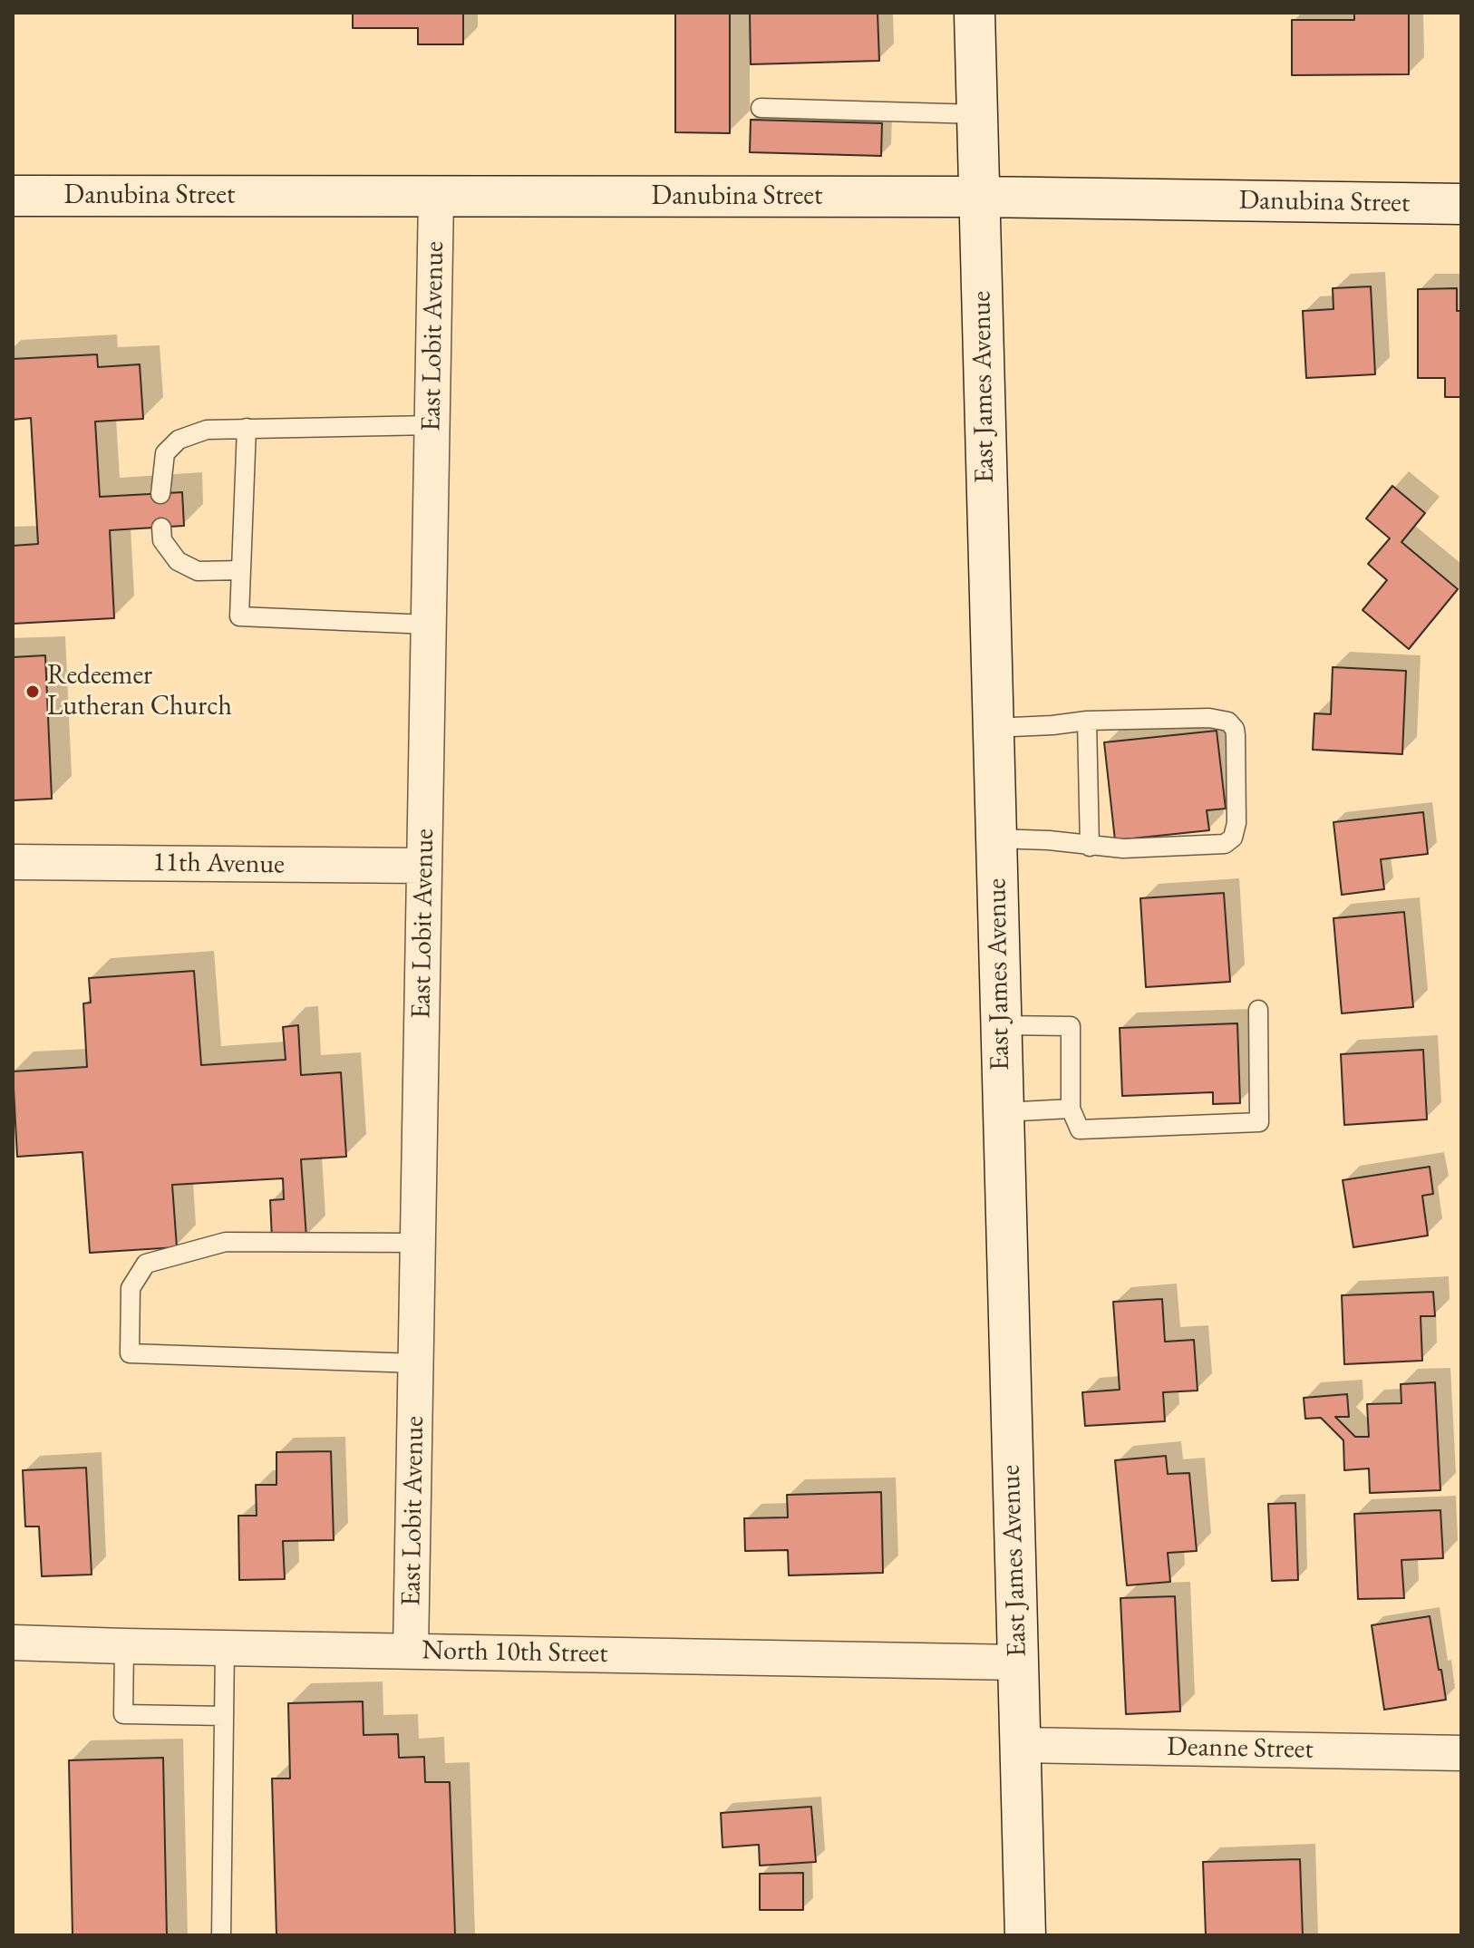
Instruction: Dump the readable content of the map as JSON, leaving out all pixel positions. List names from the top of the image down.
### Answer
{
  "streets": {
    "street": [
      "Danubina Street",
      "East Lobit Avenue",
      "East James Avenue",
      "11th Avenue",
      "North 10th Street",
      "Deanne Street"
    ]
  },
  "crossings": [
    ["Danubina Street", "East Lobit Avenue"],
    ["Danubina Street", "East James Avenue"],
    ["East Lobit Avenue", "11th Avenue"],
    ["East Lobit Avenue", "North 10th Street"],
    ["East James Avenue", "North 10th Street"],
    ["East James Avenue", "Deanne Street"]
  ],
  "places": ["Redeemer Lutheran Church"]
}
